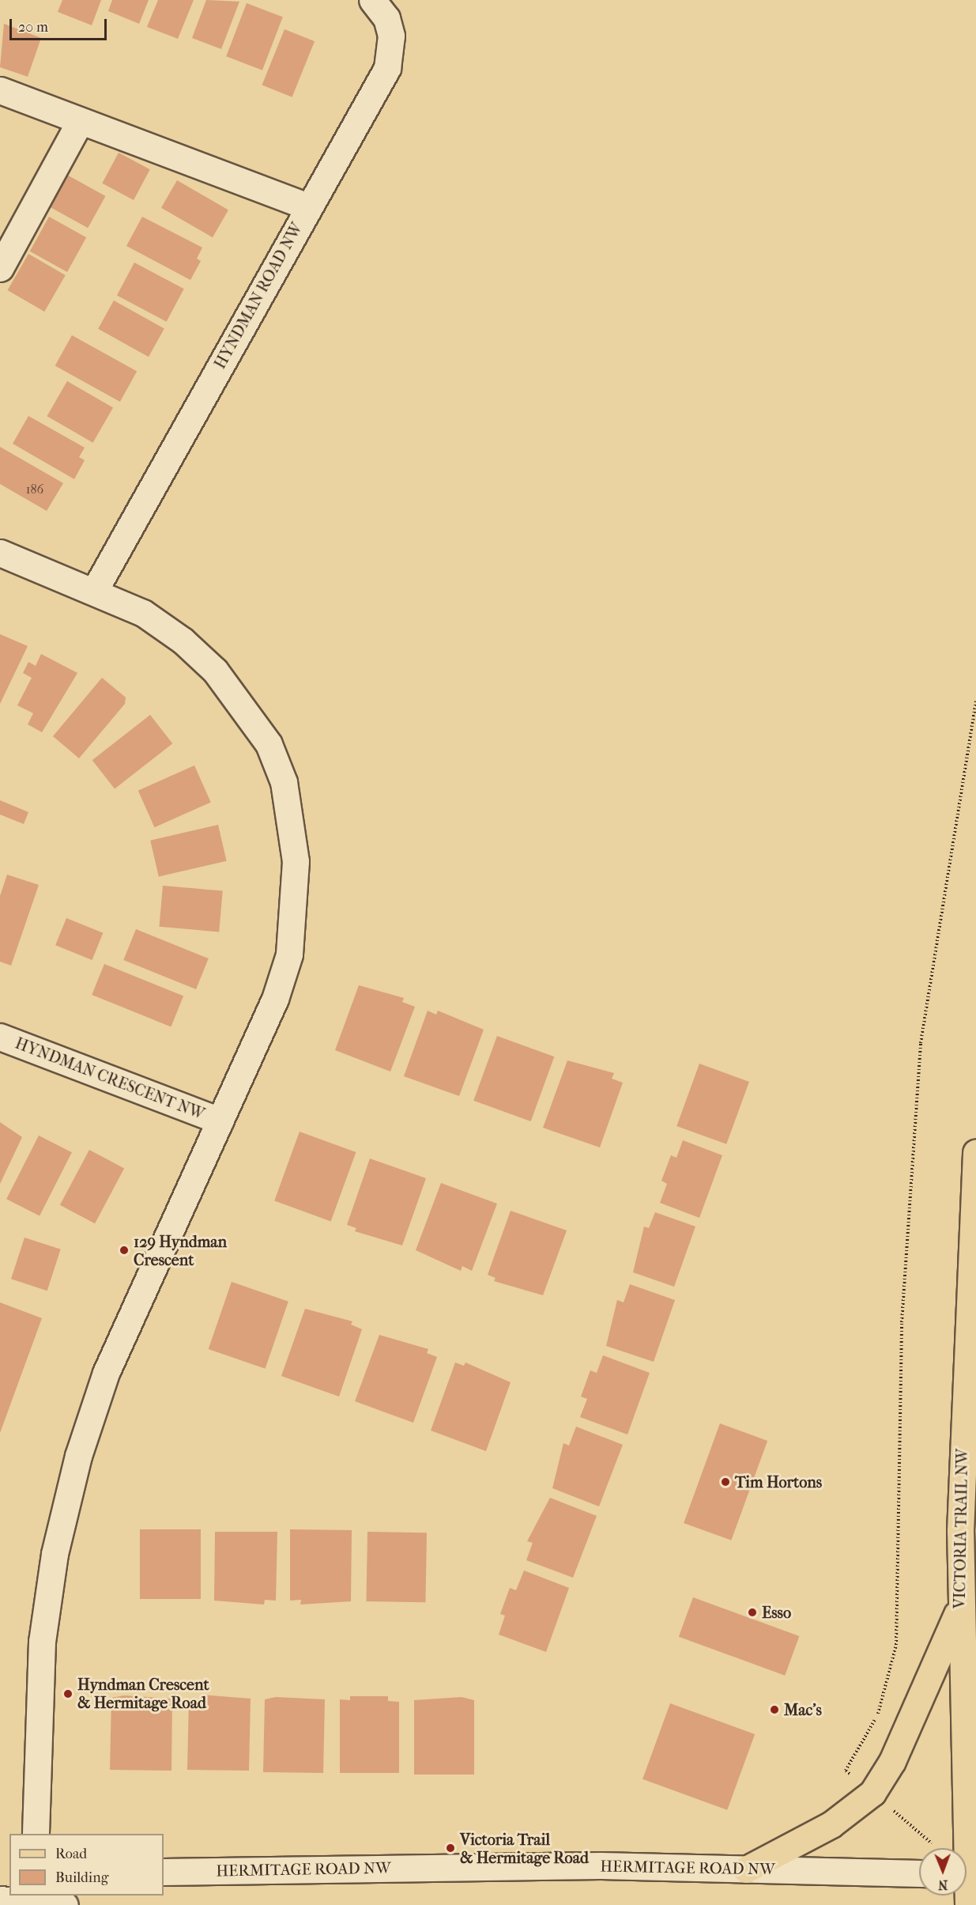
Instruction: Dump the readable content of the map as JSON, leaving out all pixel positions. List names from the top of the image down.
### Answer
{
  "streets": {
    "main road": ["VICTORIA TRAIL NW"],
    "street": ["HYNDMAN ROAD NW", "HYNDMAN CRESCENT NW", "HERMITAGE ROAD NW"]
  },
  "crossings": [
    ["HYNDMAN ROAD NW", "HYNDMAN CRESCENT NW"]
  ],
  "places": [
    "129 Hyndman Crescent",
    "Tim Hortons",
    "Esso",
    "Hyndman Crescent & Hermitage Road",
    "Mac's",
    "Victoria Trail & Hermitage Road"
  ],
  "house_numbers": ["186"],
  "legend": ["Road", "Building"],
  "scale_bar": "20 m",
  "north": "bottom"
}
